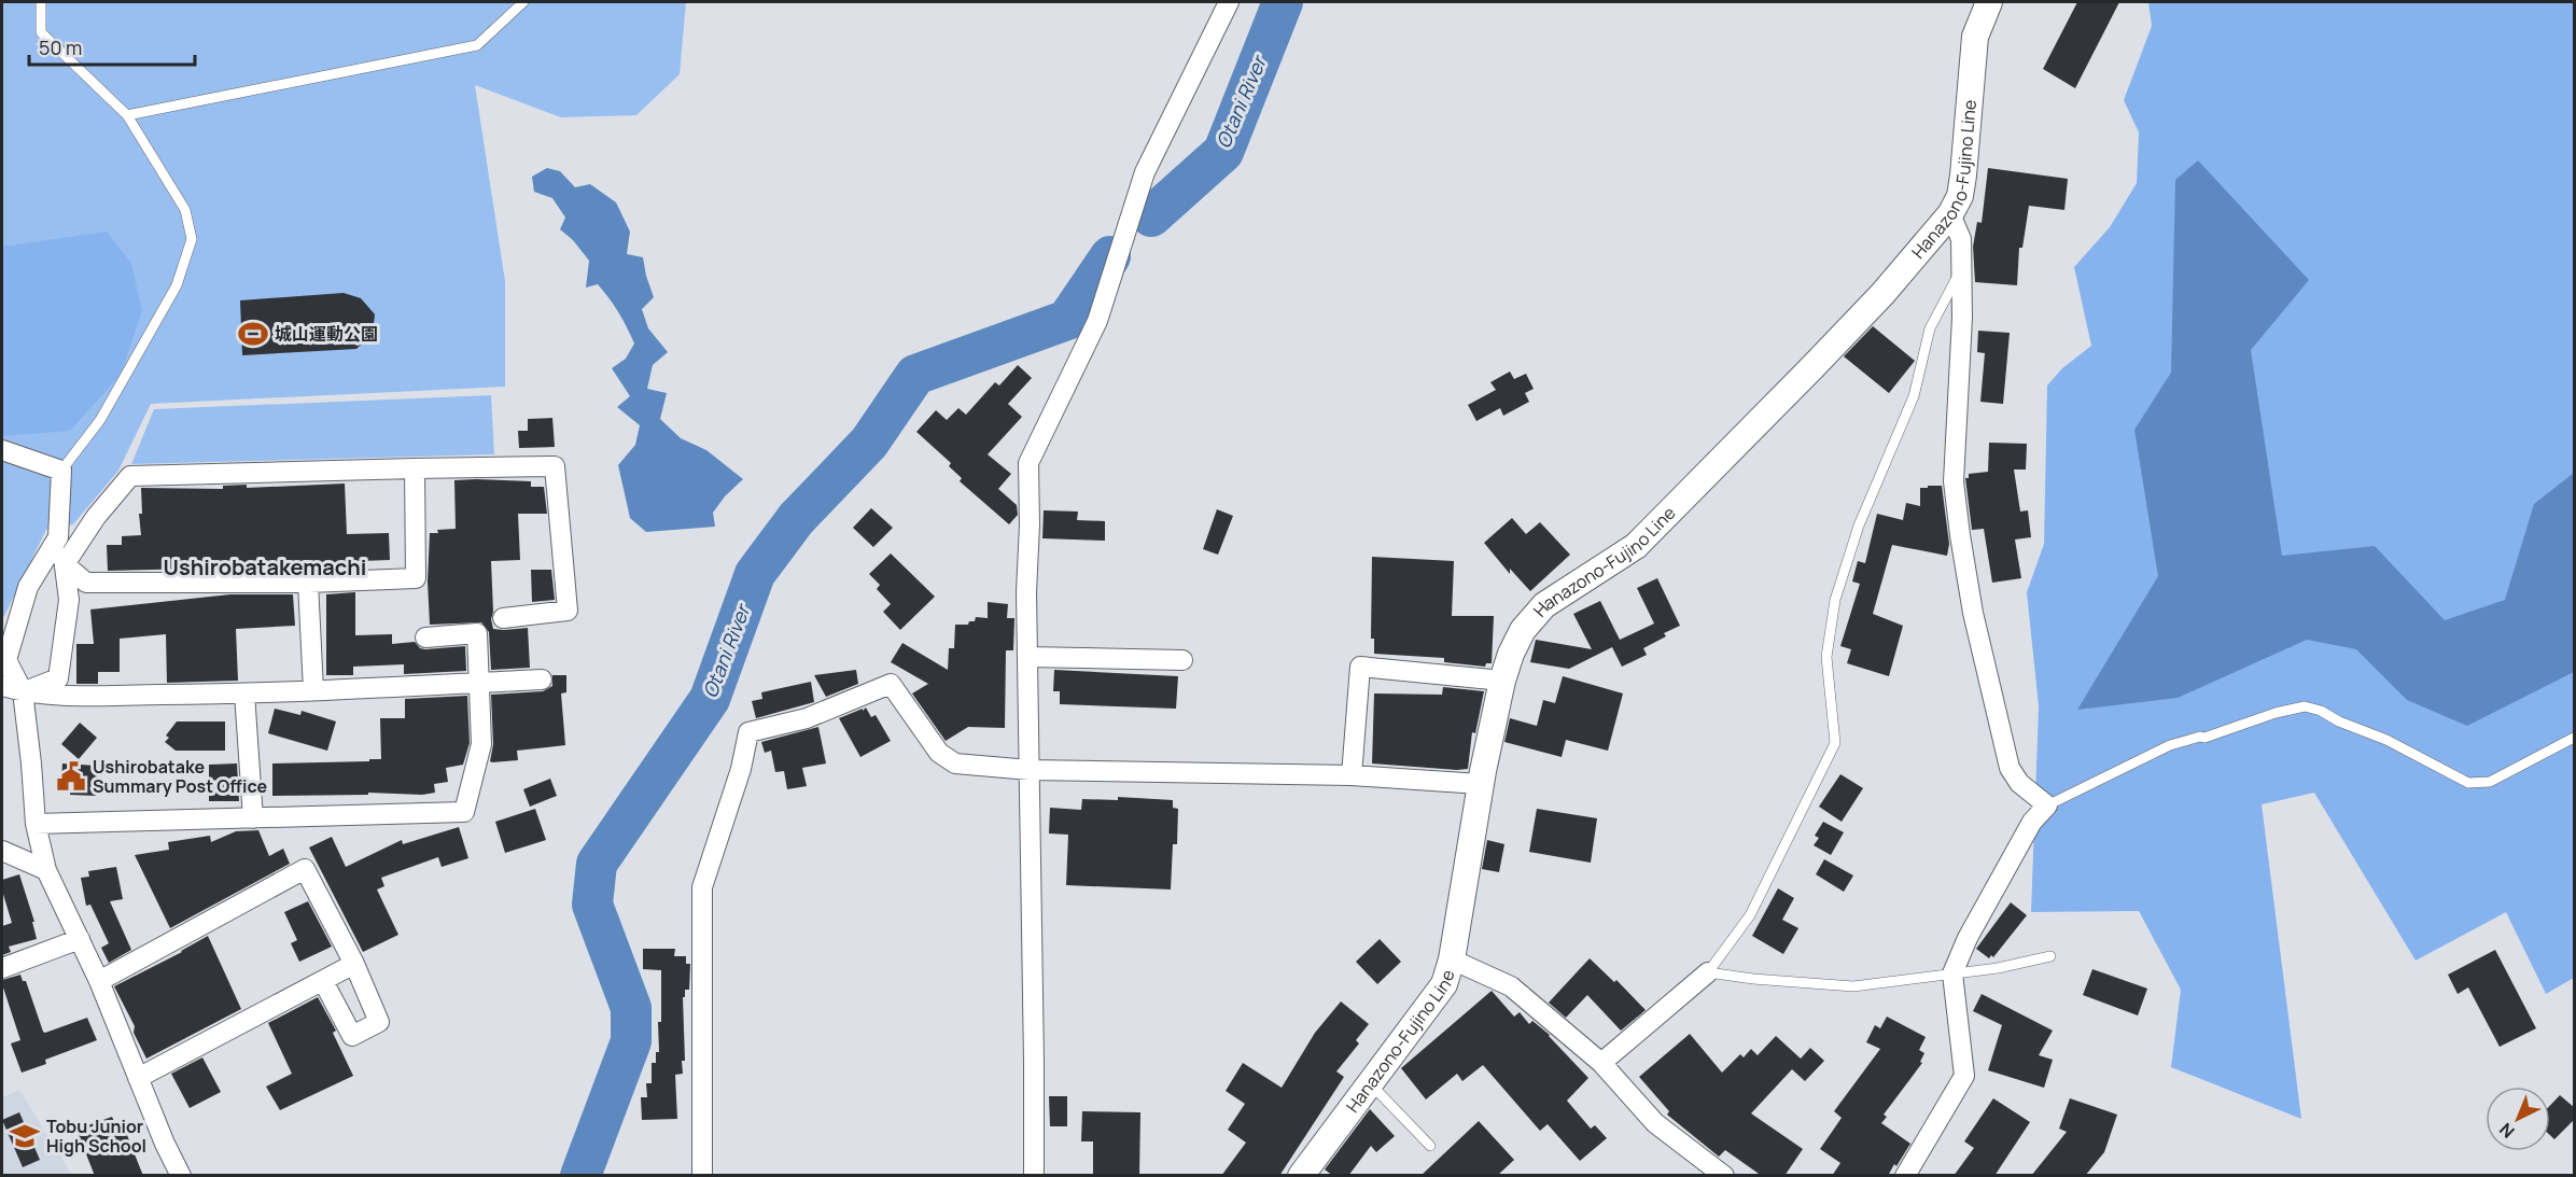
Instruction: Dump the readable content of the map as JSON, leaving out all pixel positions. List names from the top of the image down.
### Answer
{
  "streets": {
    "main road": ["Hanazono-Fujino Line"]
  },
  "districts": ["Ushirobatakemachi"],
  "water": ["Otani River"],
  "places": {
    "sports": ["城山運動公園"],
    "public building": ["Ushirobatake Summary Post Office"],
    "school or university": ["Tobu Junior High School"]
  },
  "scale_bar": "50 m",
  "north": "bottom left"
}
